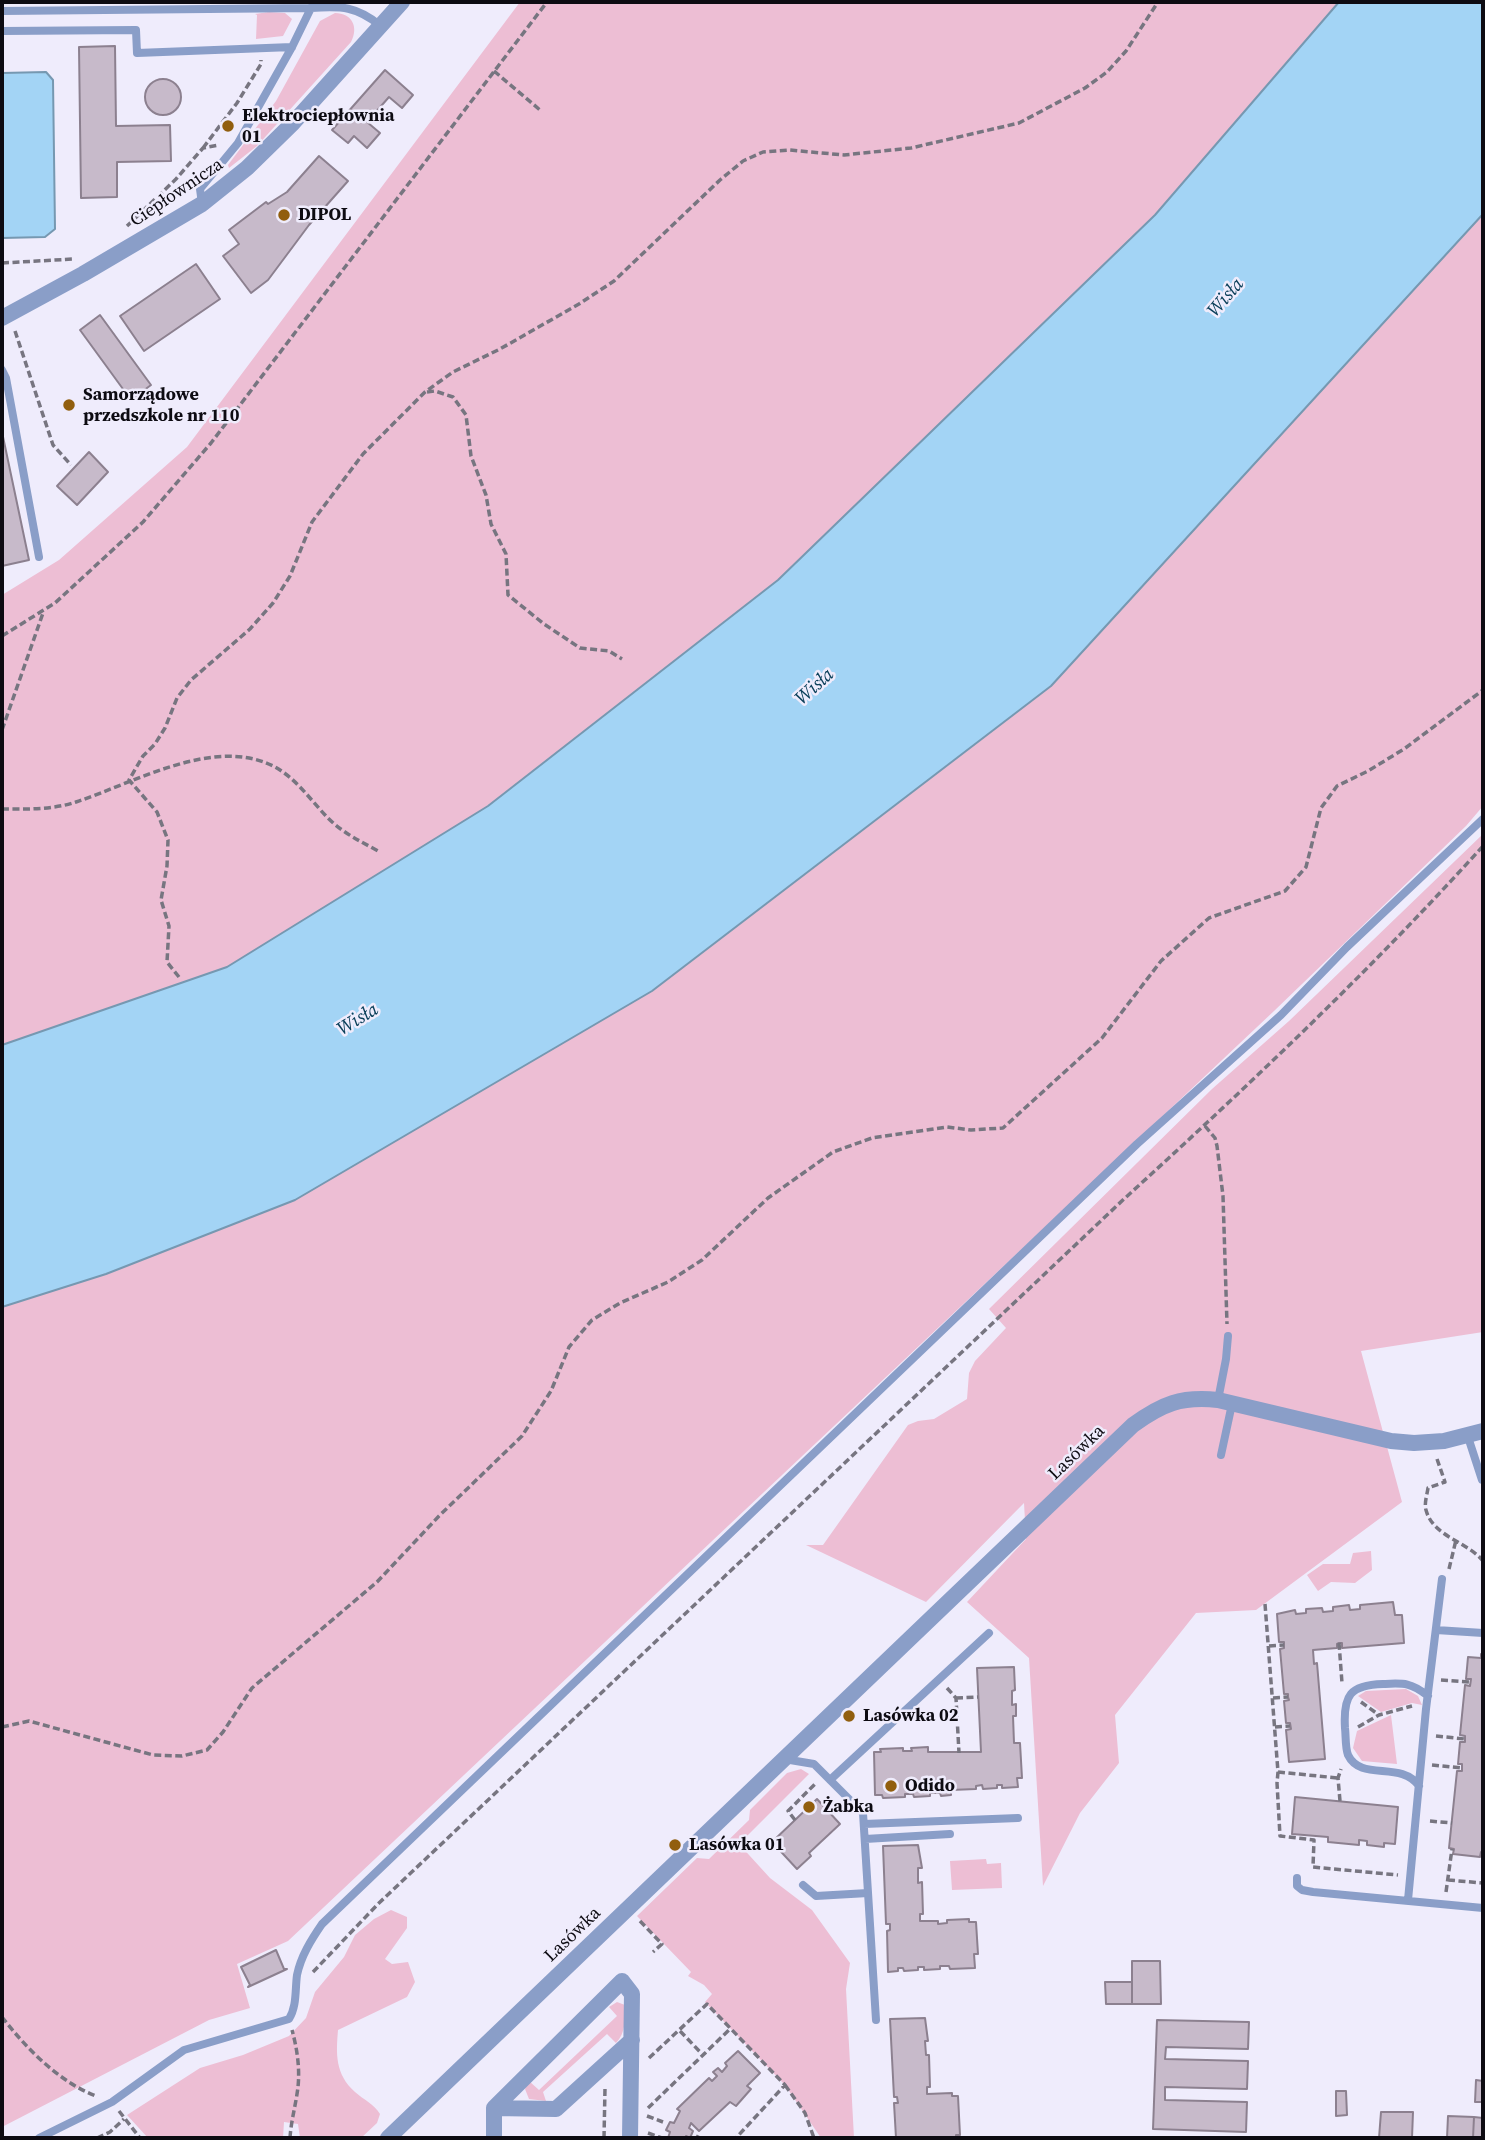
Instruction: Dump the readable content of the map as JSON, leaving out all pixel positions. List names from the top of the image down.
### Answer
{
  "streets": {
    "street": ["Ciepłownicza", "Lasówka"]
  },
  "water": ["Wisła"],
  "places": [
    "Elektrociepłownia 01",
    "DIPOL",
    "Samorządowe przedszkole nr 110",
    "Lasówka 02",
    "Odido",
    "Żabka",
    "Lasówka 01"
  ]
}
